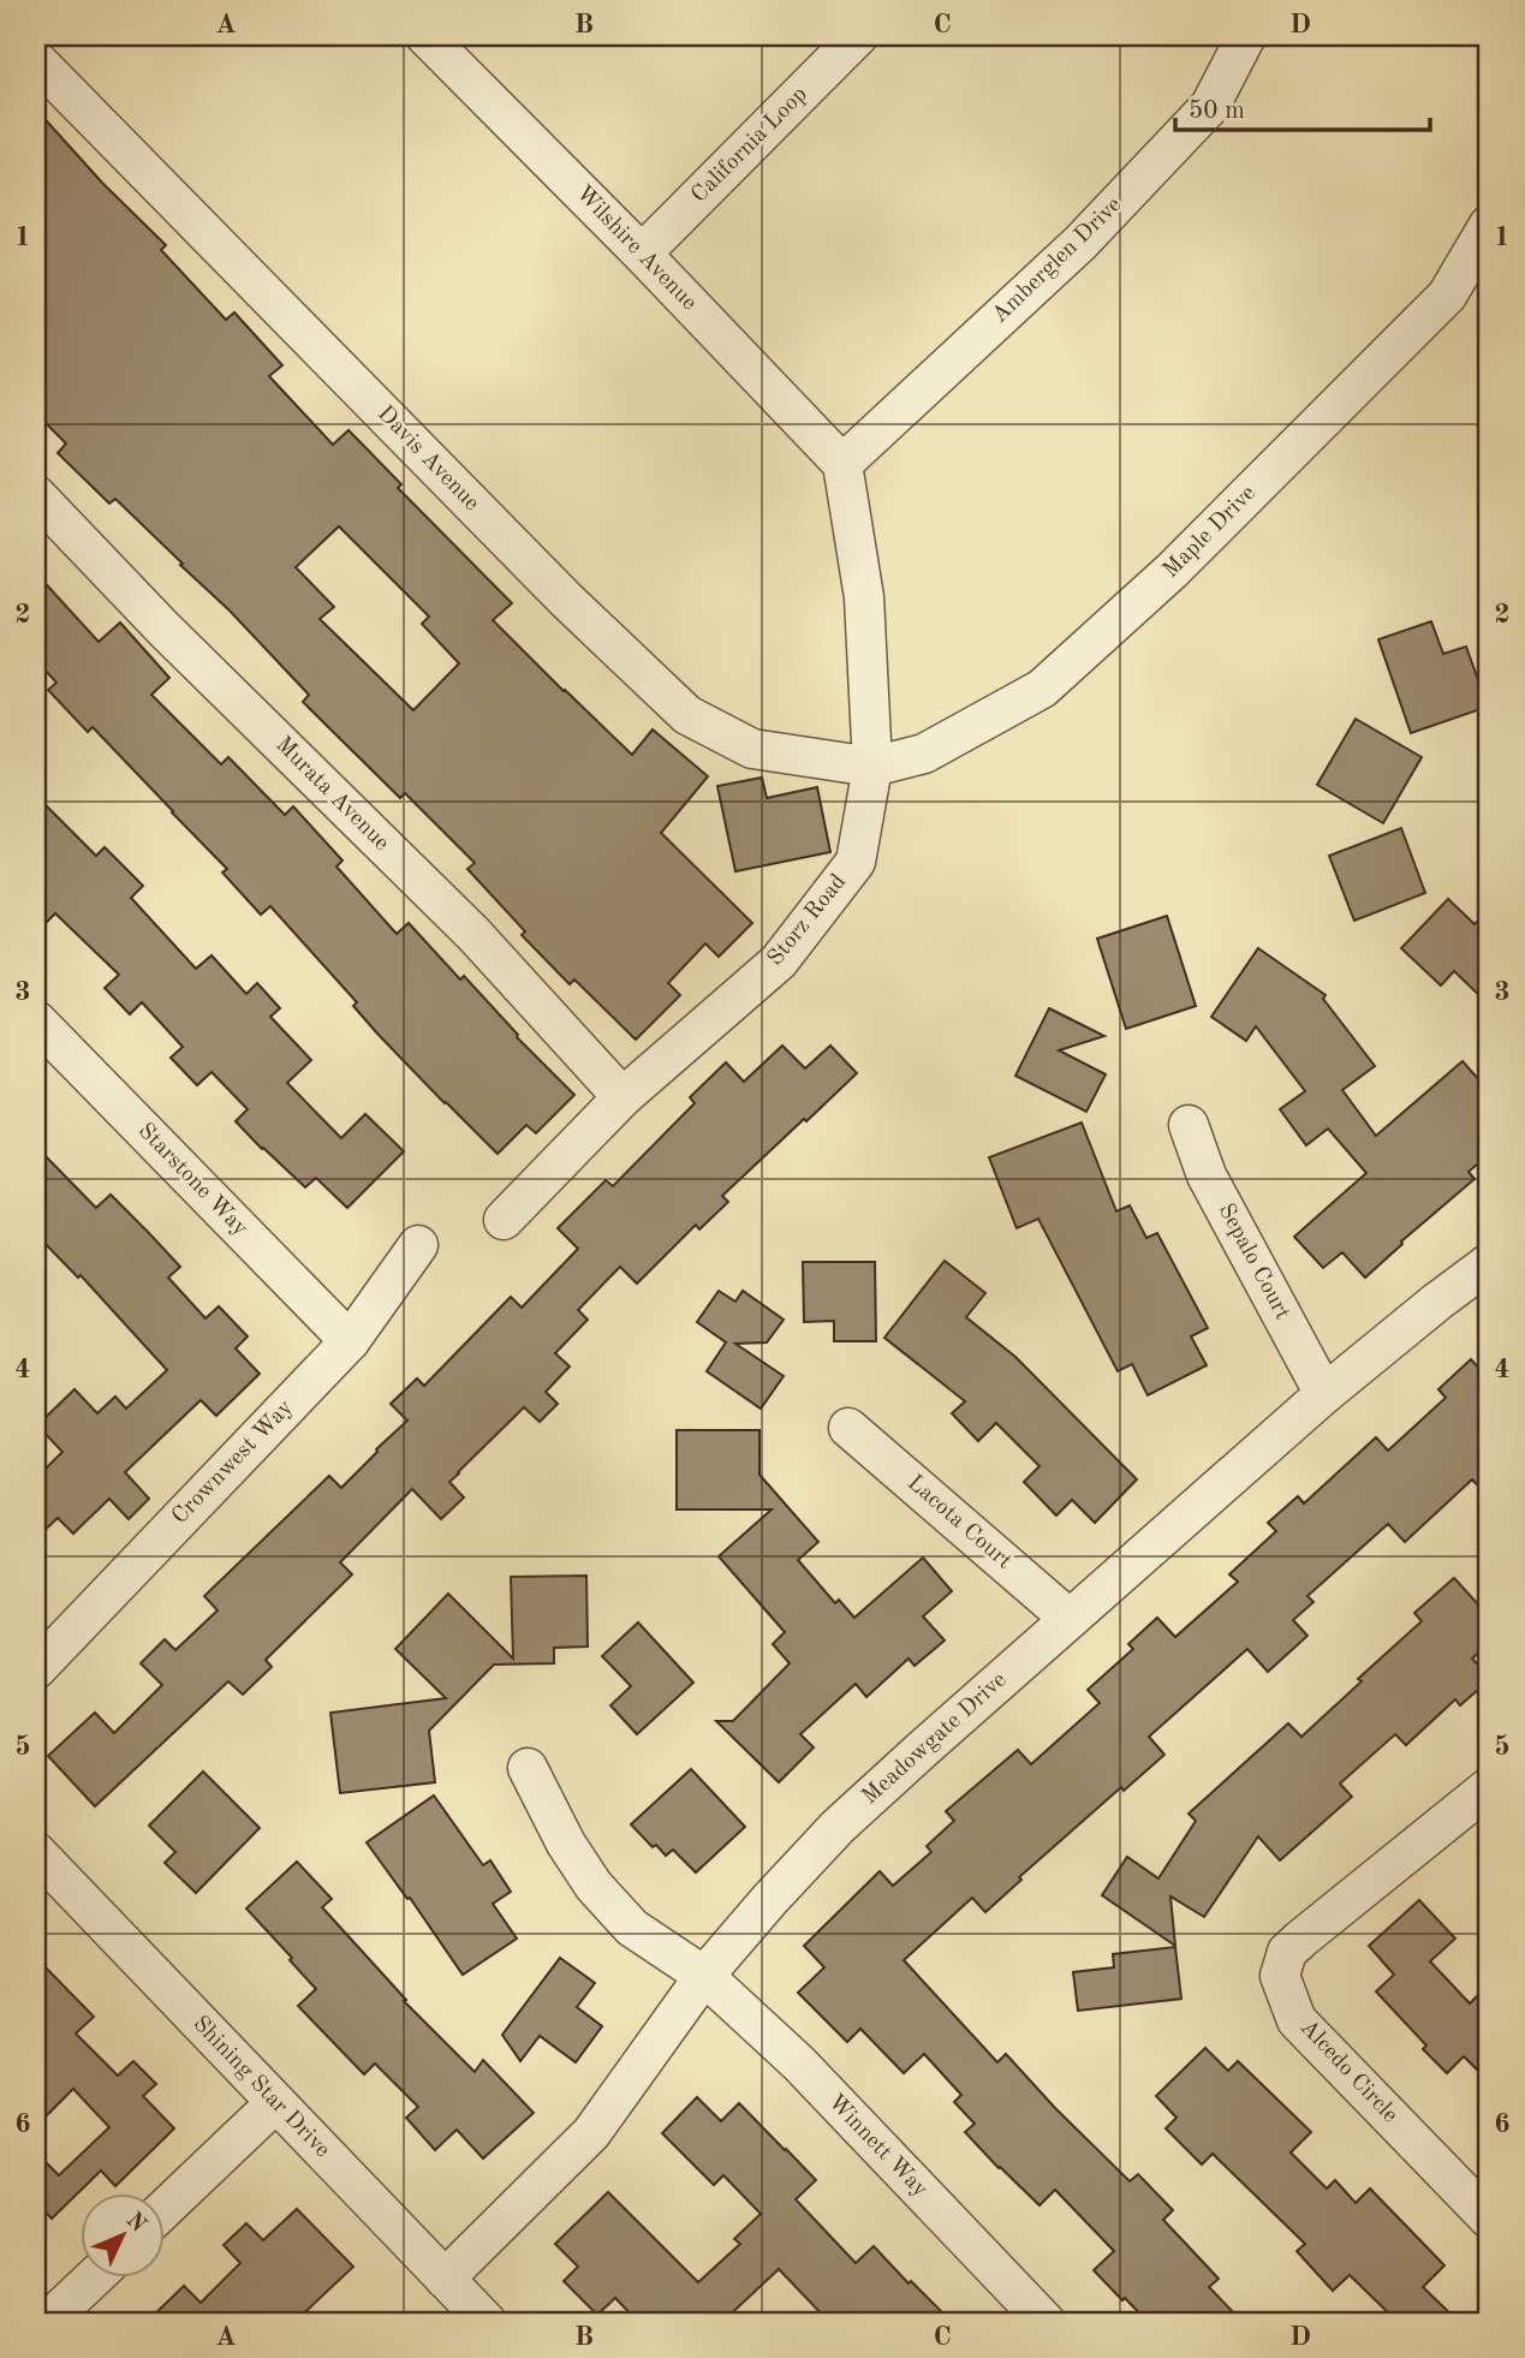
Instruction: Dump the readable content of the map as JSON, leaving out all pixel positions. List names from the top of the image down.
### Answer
{
  "streets": {
    "street": [
      "California Loop",
      "Wilshire Avenue",
      "Amberglen Drive",
      "Davis Avenue",
      "Maple Drive",
      "Murata Avenue",
      "Storz Road",
      "Starstone Way",
      "Sepalo Court",
      "Crownwest Way",
      "Lacota Court",
      "Meadowgate Drive",
      "Alcedo Circle",
      "Shining Star Drive",
      "Winnett Way"
    ]
  },
  "crossings": [
    ["California Loop", "Wilshire Avenue"],
    ["Wilshire Avenue", "Amberglen Drive"],
    ["Wilshire Avenue", "Storz Road"],
    ["Amberglen Drive", "Storz Road"],
    ["Davis Avenue", "Maple Drive"],
    ["Davis Avenue", "Storz Road"],
    ["Maple Drive", "Storz Road"],
    ["Murata Avenue", "Storz Road"],
    ["Starstone Way", "Crownwest Way"],
    ["Sepalo Court", "Meadowgate Drive"],
    ["Lacota Court", "Meadowgate Drive"],
    ["Meadowgate Drive", "Shining Star Drive"],
    ["Meadowgate Drive", "Winnett Way"]
  ],
  "scale_bar": "50 m",
  "north": "top right",
  "grid": {
    "columns": [
      "A",
      "B",
      "C",
      "D"
    ],
    "rows": [
      "1",
      "2",
      "3",
      "4",
      "5",
      "6"
    ]
  }
}
